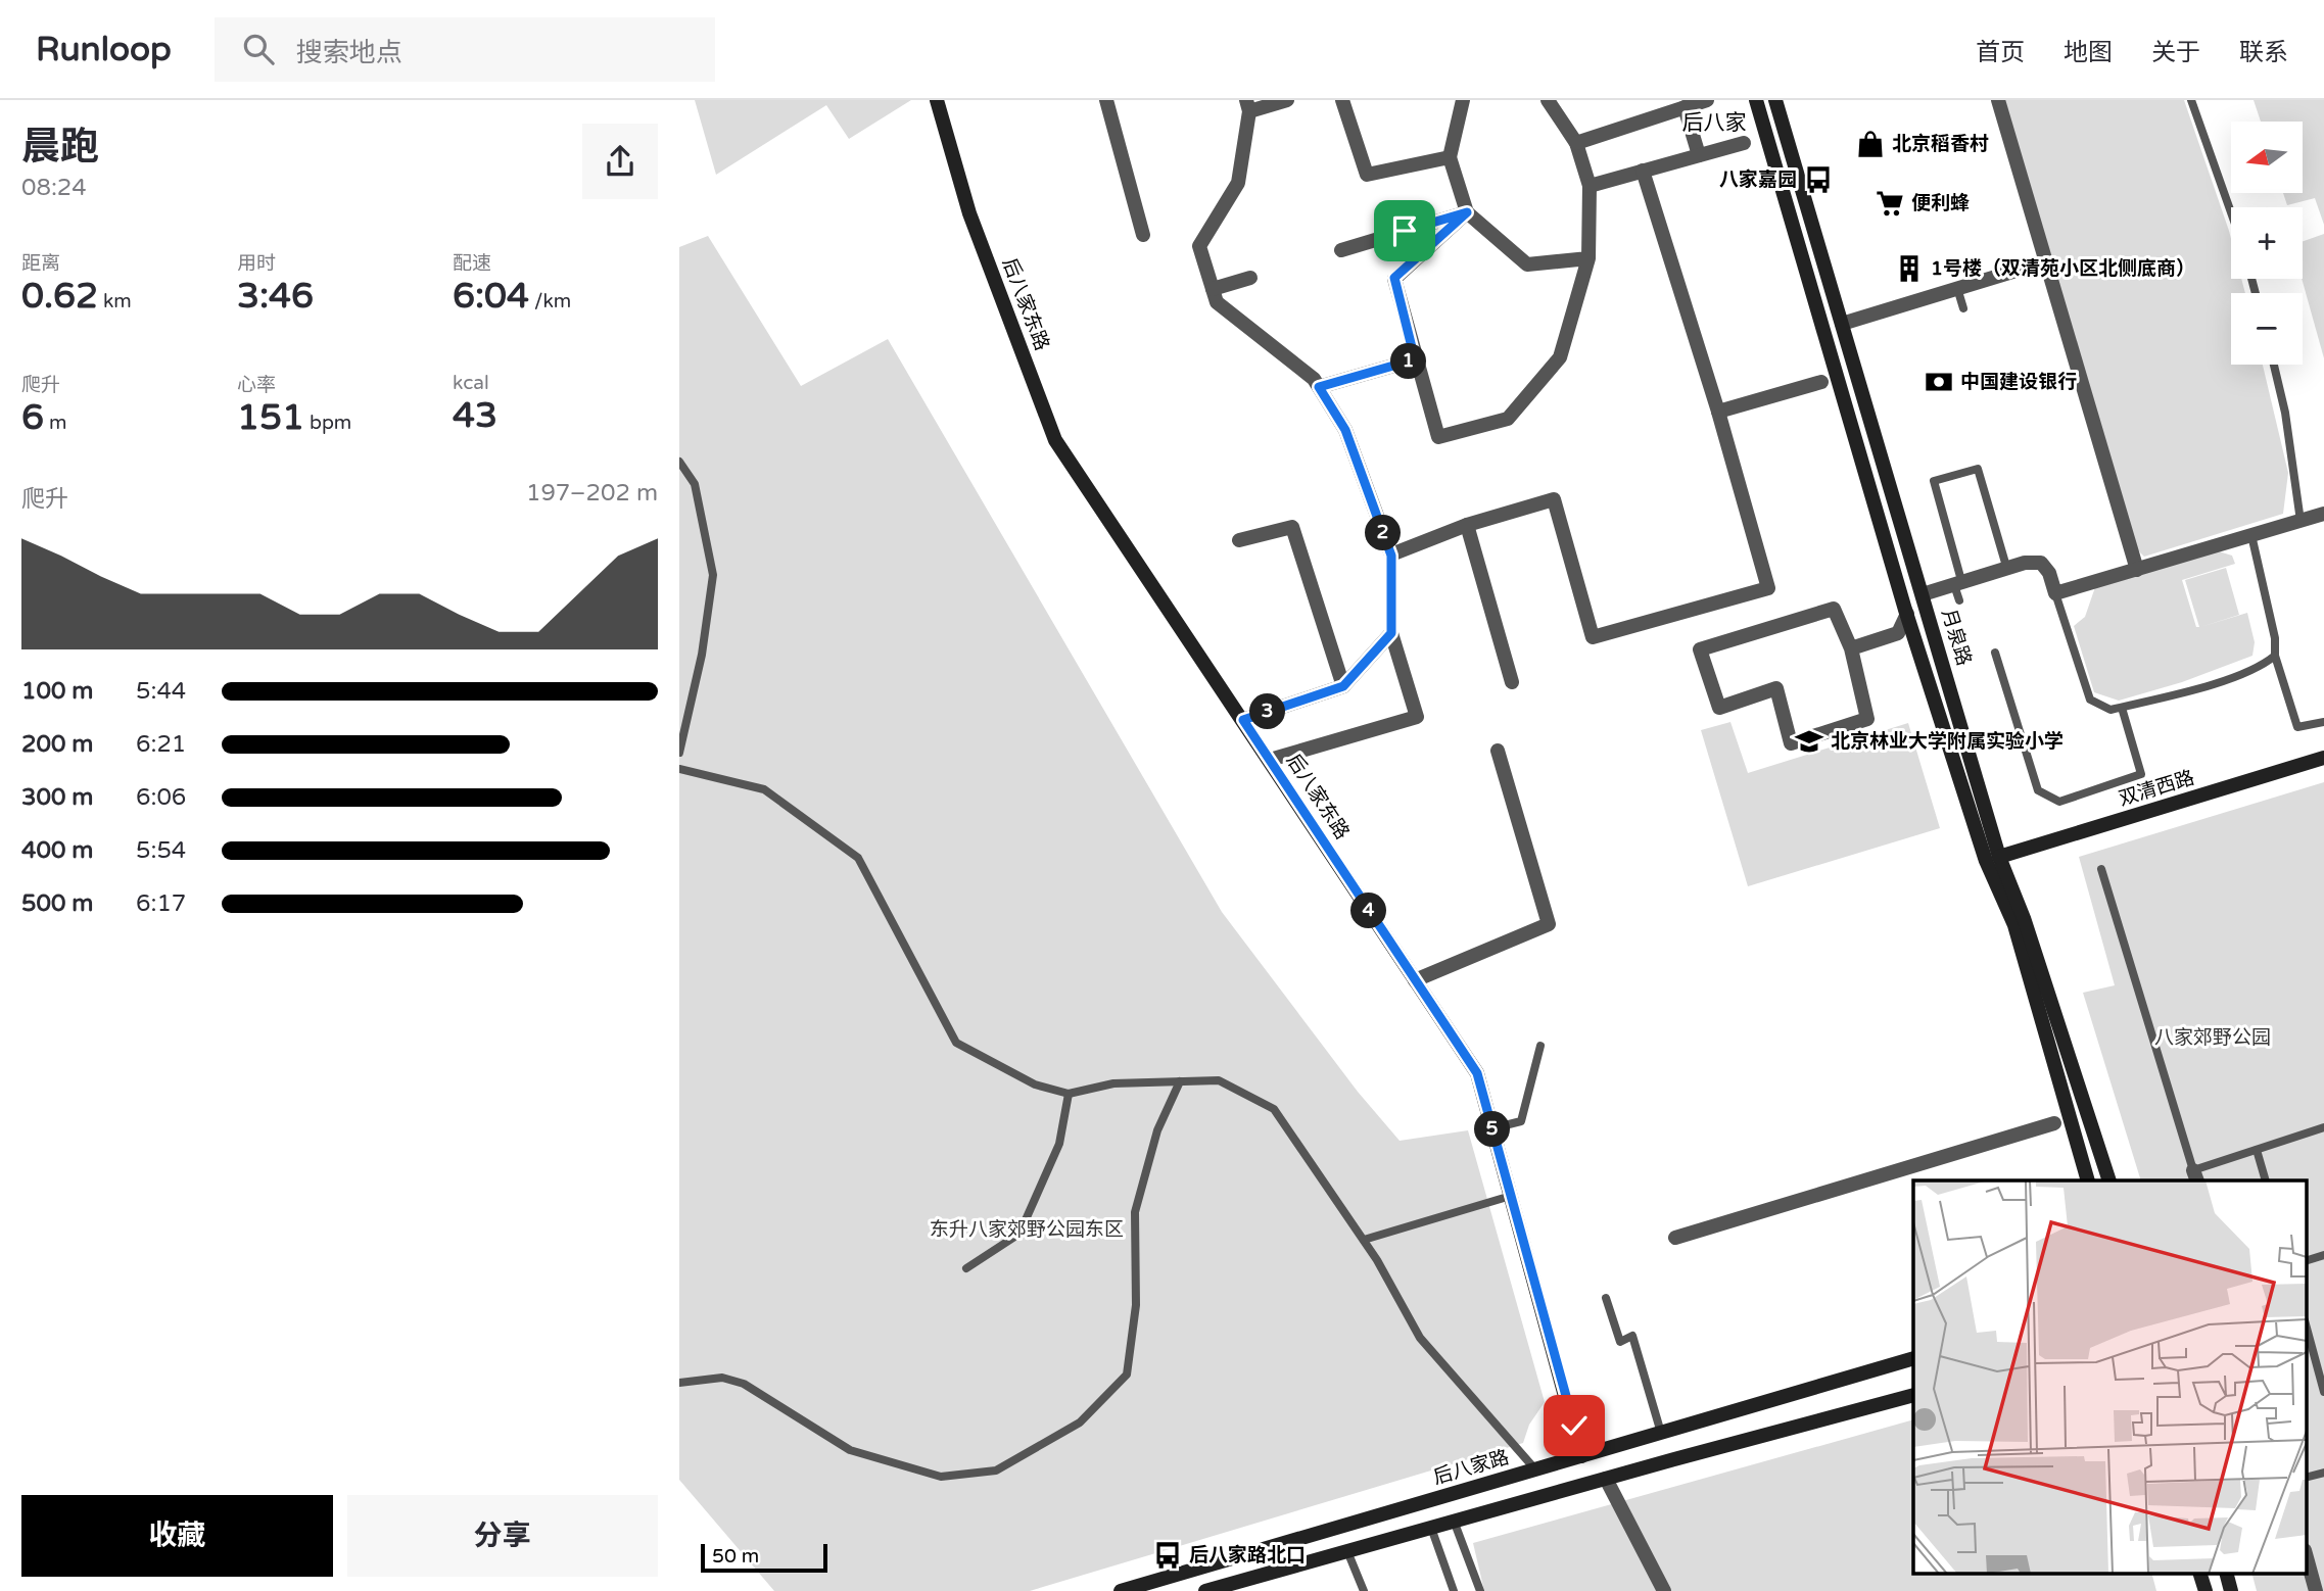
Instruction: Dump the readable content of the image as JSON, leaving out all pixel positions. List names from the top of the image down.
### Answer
{
  "streets": {
    "main road": [
      "后八家东路",
      "月泉路",
      "双清西路",
      "后八家路"
    ]
  },
  "crossings": [
    ["后八家东路", "后八家路"],
    ["月泉路", "双清西路"]
  ],
  "districts": ["后八家"],
  "parks": ["八家郊野公园", "东升八家郊野公园东区"],
  "places": {
    "shop": ["北京稻香村"],
    "bus stop": ["八家嘉园", "后八家路北口"],
    "supermarket": ["便利蜂"],
    "building": ["1号楼（双清苑小区北侧底商）"],
    "bank": ["中国建设银行"],
    "school or university": ["北京林业大学附属实验小学"]
  },
  "scale_bar": "50 m",
  "north": "left",
  "page": {
    "header": "Runloop",
    "search": "搜索地点",
    "nav": [
      "首页",
      "地图",
      "关于",
      "联系"
    ],
    "heading": ["晨跑", "08:24"],
    "map_buttons": ["+", "−"],
    "stats": [
      ["距离", "0.62 km"],
      ["用时", "3:46"],
      ["配速", "6:04 /km"],
      ["爬升", "6 m"],
      ["心率", "151 bpm"],
      ["kcal", "43"]
    ],
    "pins": [
      "1",
      "2",
      "3",
      "4",
      "5"
    ],
    "chart": ["爬升", "197–202 m"],
    "list": [
      {
        "name": "100 m",
        "note": "5:44"
      },
      {
        "name": "200 m",
        "note": "6:21"
      },
      {
        "name": "300 m",
        "note": "6:06"
      },
      {
        "name": "400 m",
        "note": "5:54"
      },
      {
        "name": "500 m",
        "note": "6:17"
      }
    ],
    "buttons": ["收藏", "分享"],
    "scale": "50 m"
  }
}
